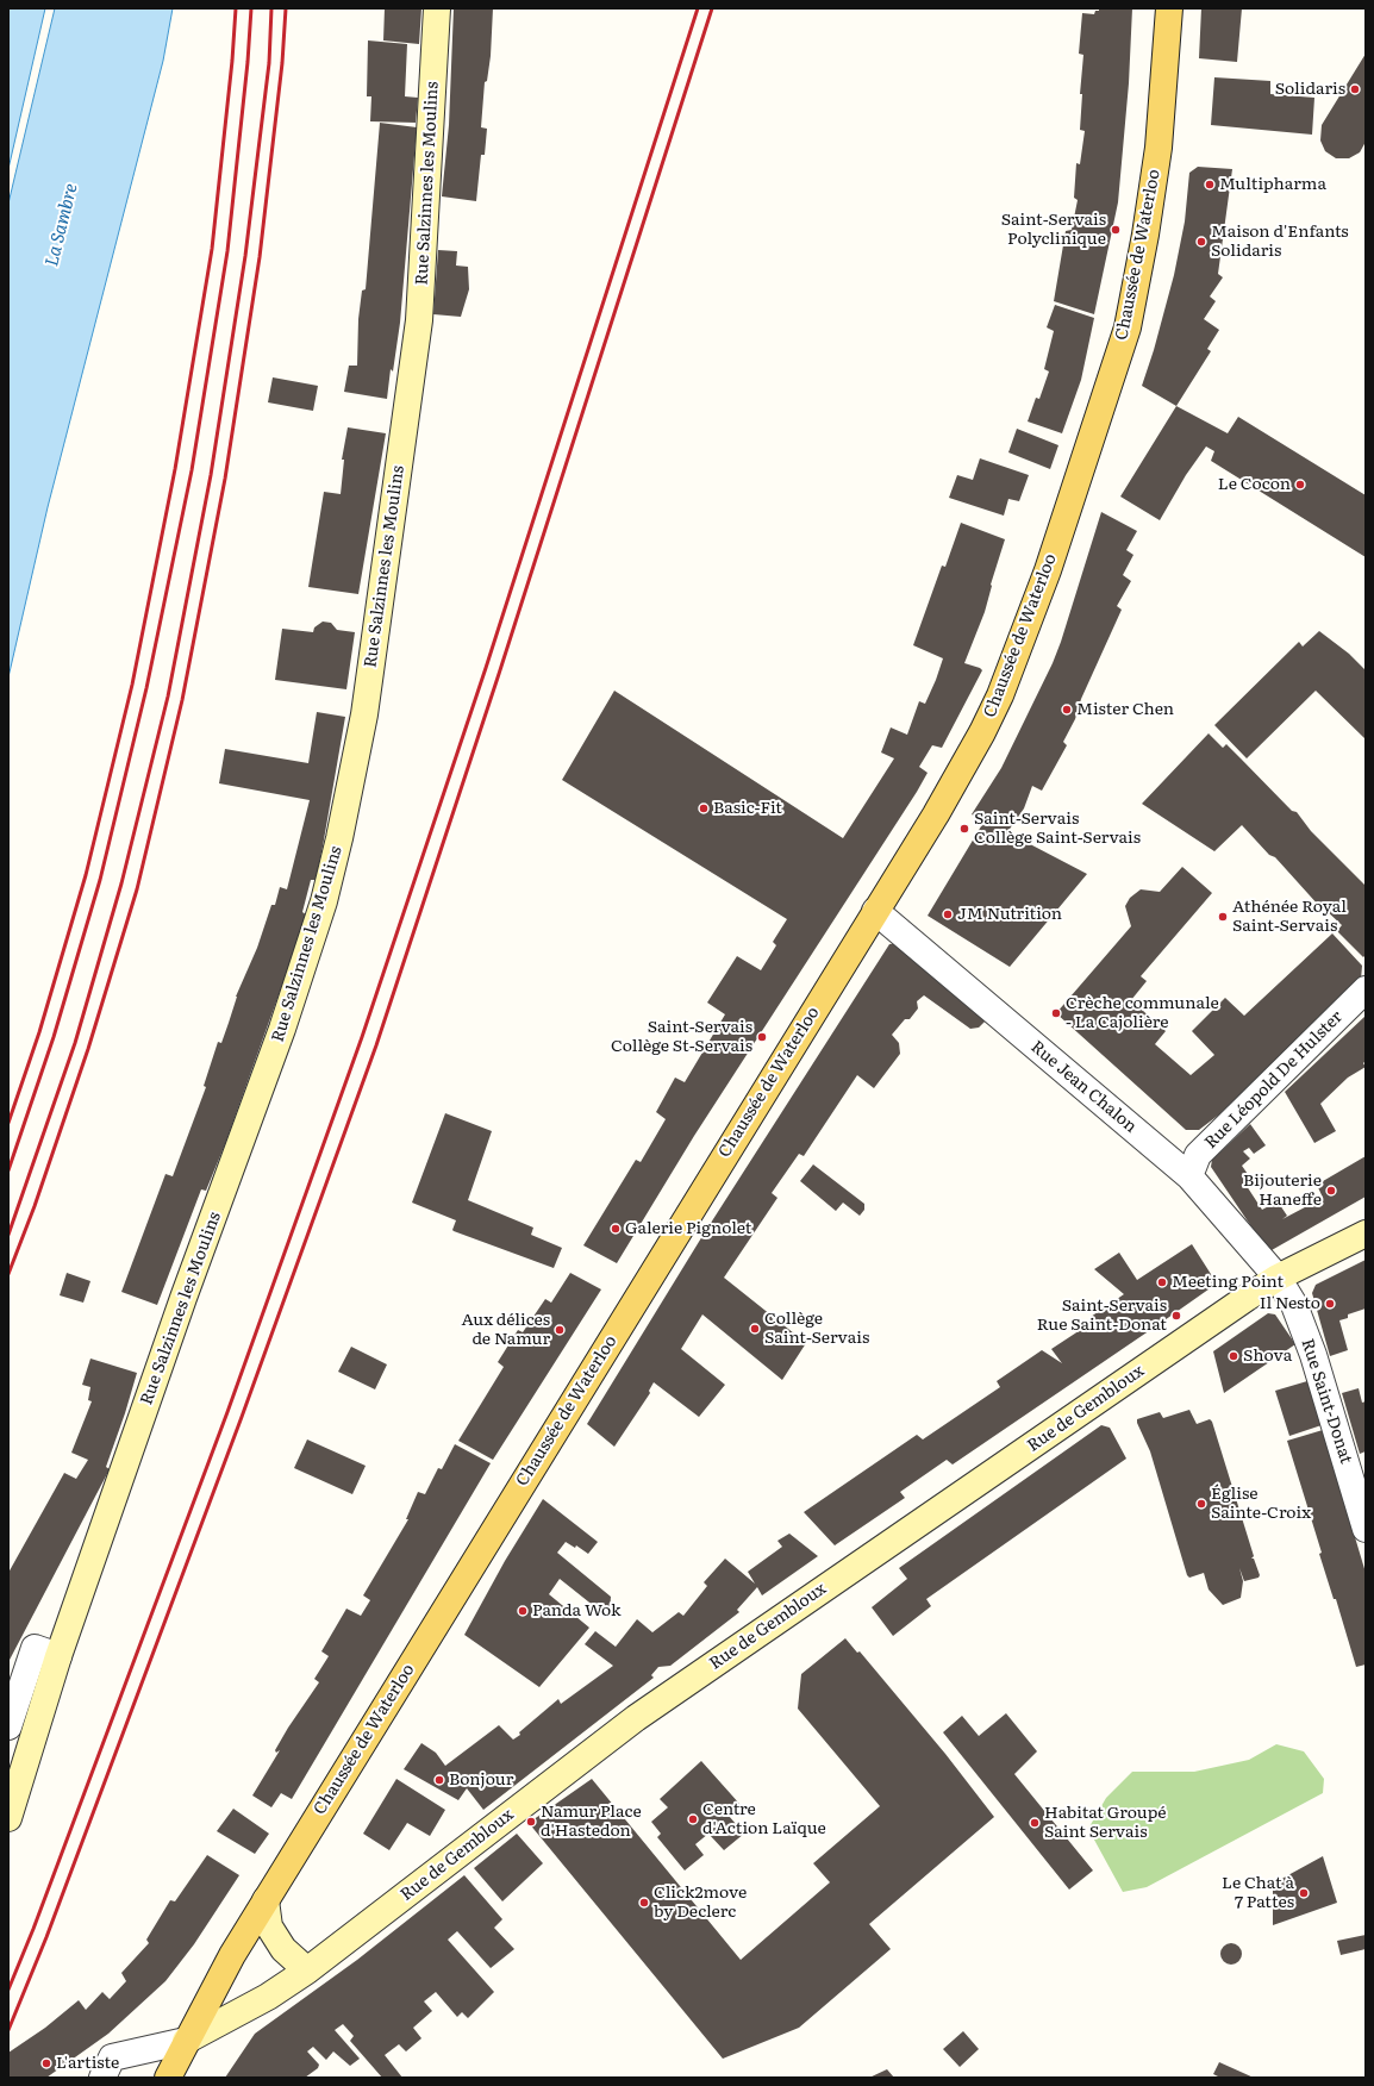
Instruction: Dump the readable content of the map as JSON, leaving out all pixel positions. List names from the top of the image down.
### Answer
{
  "streets": {
    "main road": ["Chaussée de Waterloo"],
    "street": [
      "Rue Salzinnes les Moulins",
      "Rue Léopold De Hulster",
      "Rue Jean Chalon",
      "Rue Saint-Donat",
      "Rue de Gembloux"
    ]
  },
  "crossings": [
    ["Chaussée de Waterloo", "Rue Jean Chalon"],
    ["Chaussée de Waterloo", "Rue de Gembloux"],
    ["Rue Léopold De Hulster", "Rue Jean Chalon"],
    ["Rue Jean Chalon", "Rue Saint-Donat"],
    ["Rue Jean Chalon", "Rue de Gembloux"],
    ["Rue Saint-Donat", "Rue de Gembloux"]
  ],
  "water": ["La Sambre"],
  "places": [
    "Solidaris",
    "Multipharma",
    "Saint-Servais Polyclinique",
    "Maison d'Enfants Solidaris",
    "Le Cocon",
    "Mister Chen",
    "Basic-Fit",
    "Saint-Servais Collège Saint-Servais",
    "JM Nutrition",
    "Athénée Royal Saint-Servais",
    "Crèche communale - La Cajolière",
    "Saint-Servais Collège St-Servais",
    "Bijouterie Haneffe",
    "Galerie Pignolet",
    "Meeting Point",
    "Il Nesto",
    "Saint-Servais Rue Saint-Donat",
    "Collège Saint-Servais",
    "Aux délices de Namur",
    "Shova",
    "Église Sainte-Croix",
    "Panda Wok",
    "Bonjour",
    "Centre d'Action Laïque",
    "Namur Place d'Hastedon",
    "Habitat Groupé Saint Servais",
    "Le Chat à 7 Pattes",
    "Click2move by Declerc",
    "L'artiste"
  ]
}
